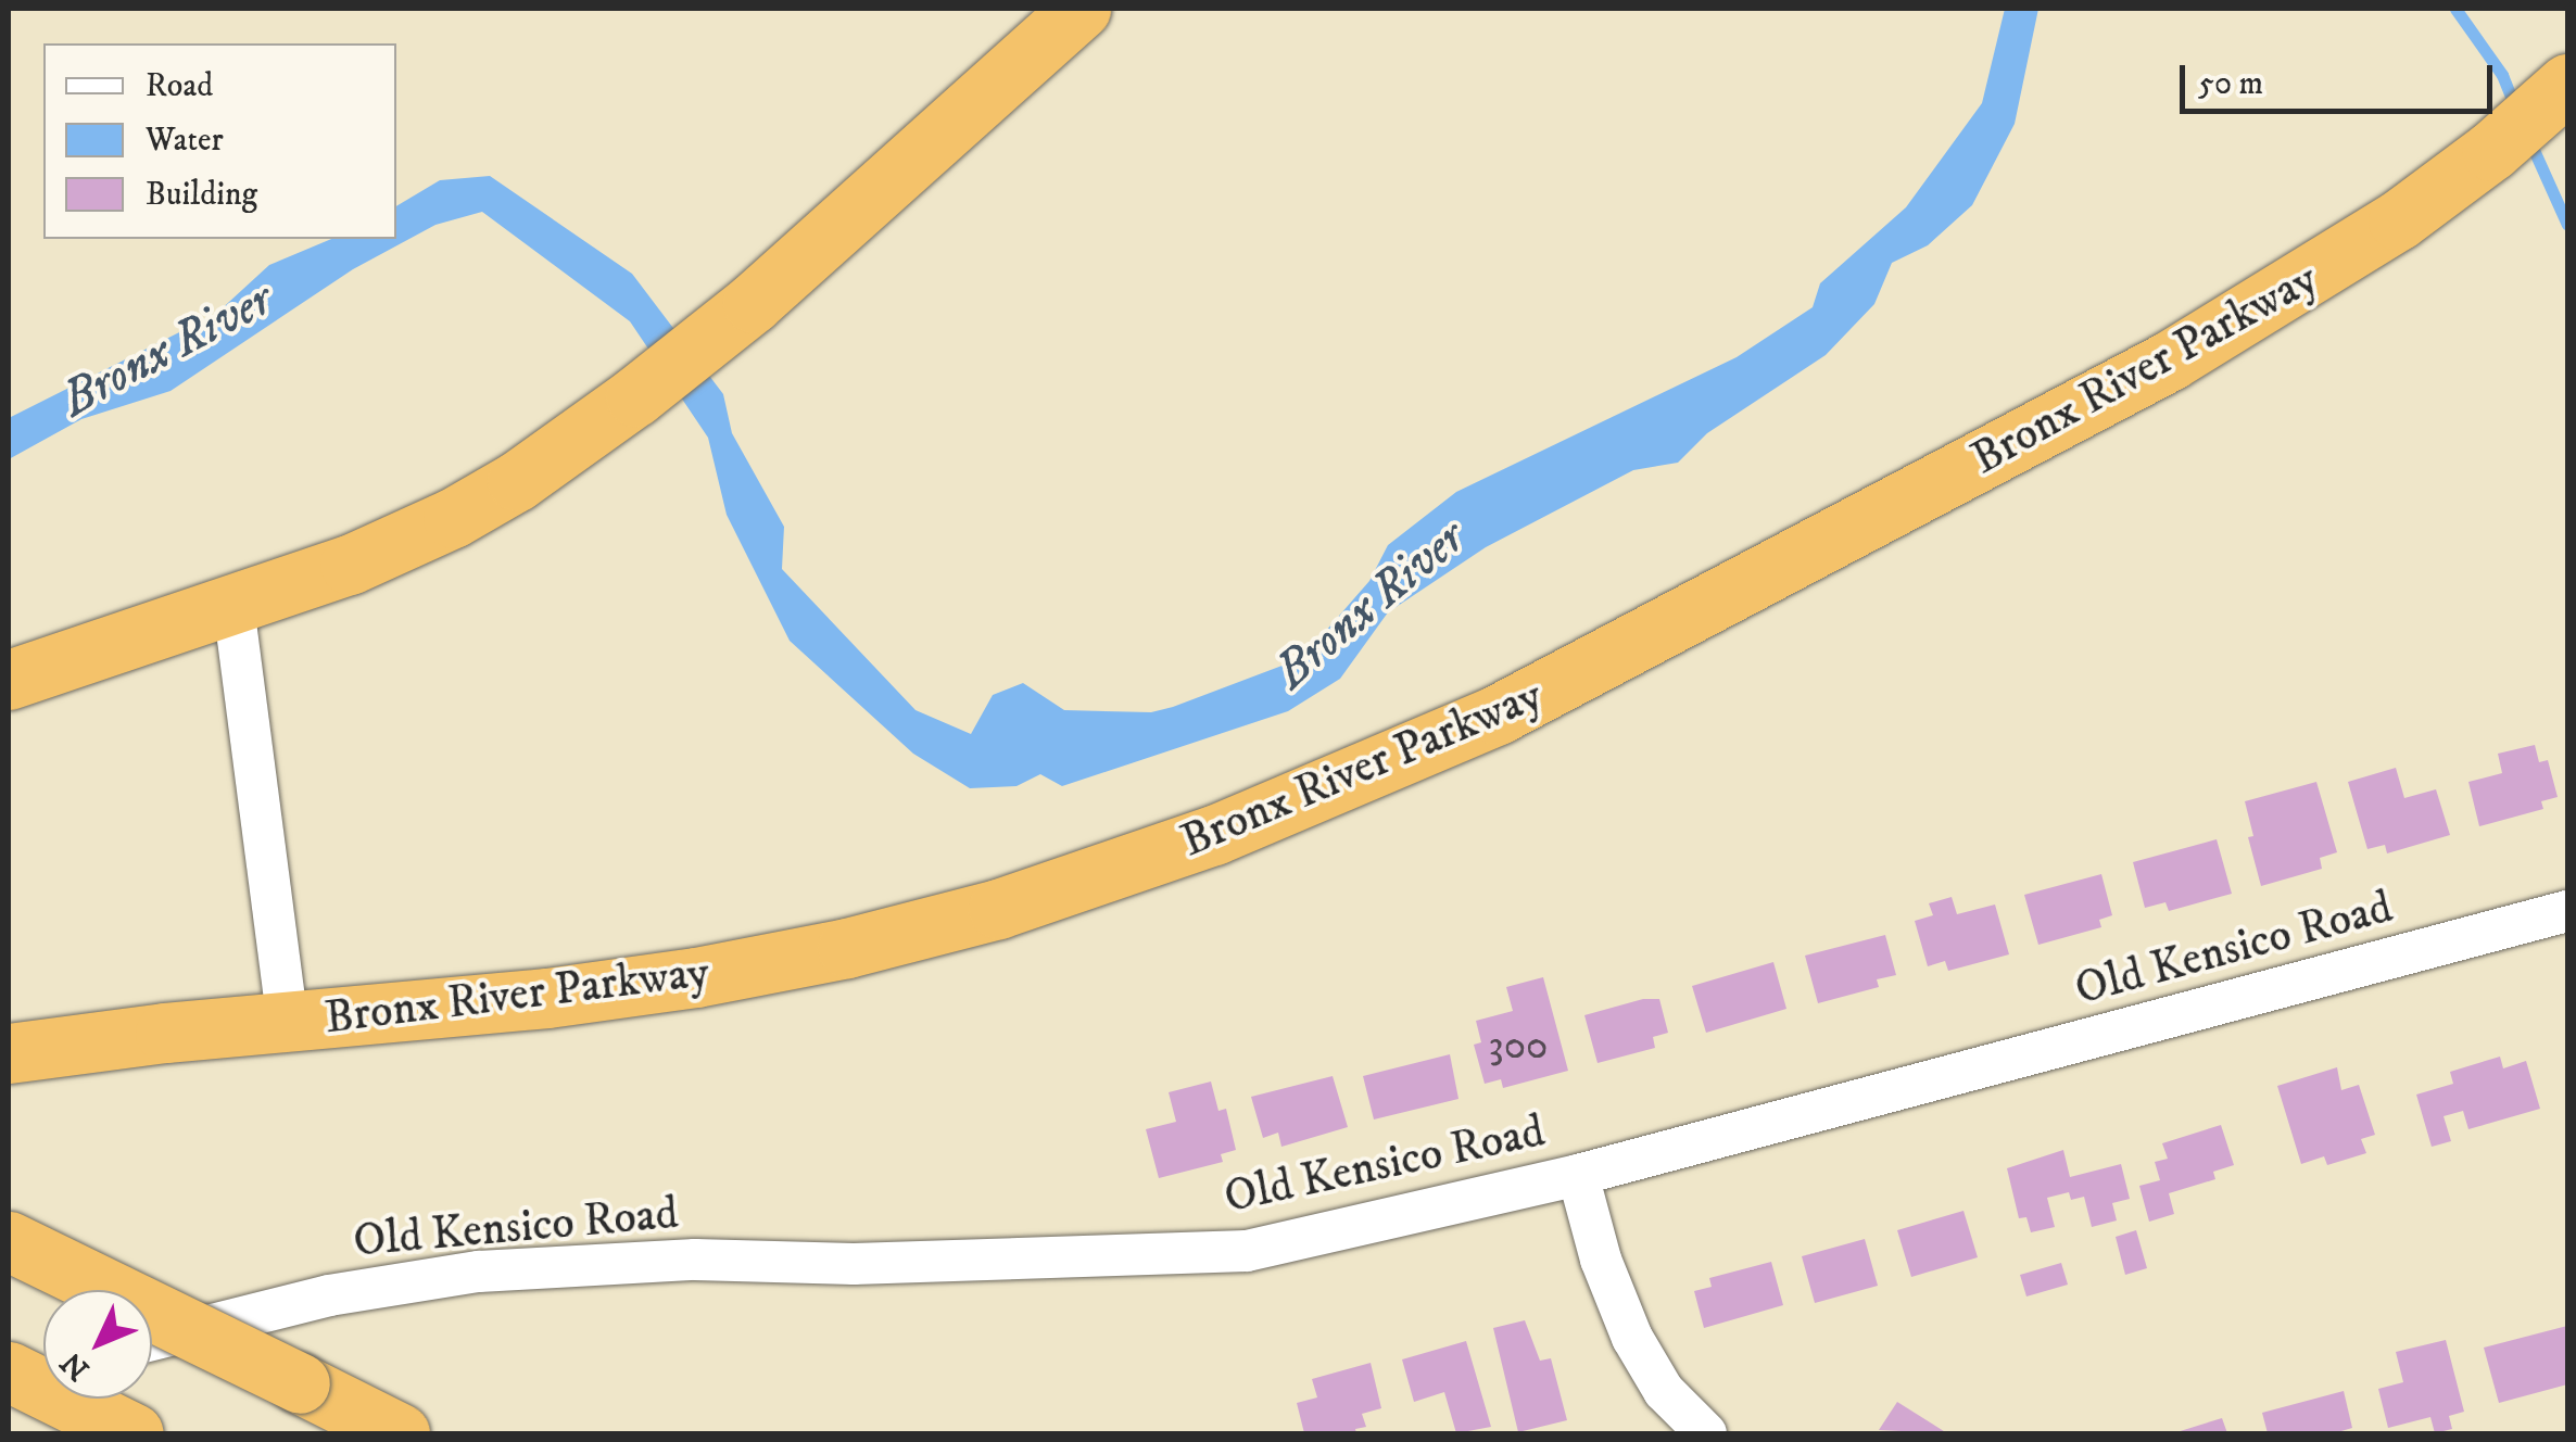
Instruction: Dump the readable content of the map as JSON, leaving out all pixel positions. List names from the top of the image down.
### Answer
{
  "streets": {
    "highway": ["Bronx River Parkway"],
    "street": ["Old Kensico Road"]
  },
  "water": ["Bronx River"],
  "house_numbers": ["300"],
  "legend": ["Road", "Water", "Building"],
  "scale_bar": "50 m",
  "north": "bottom left"
}
